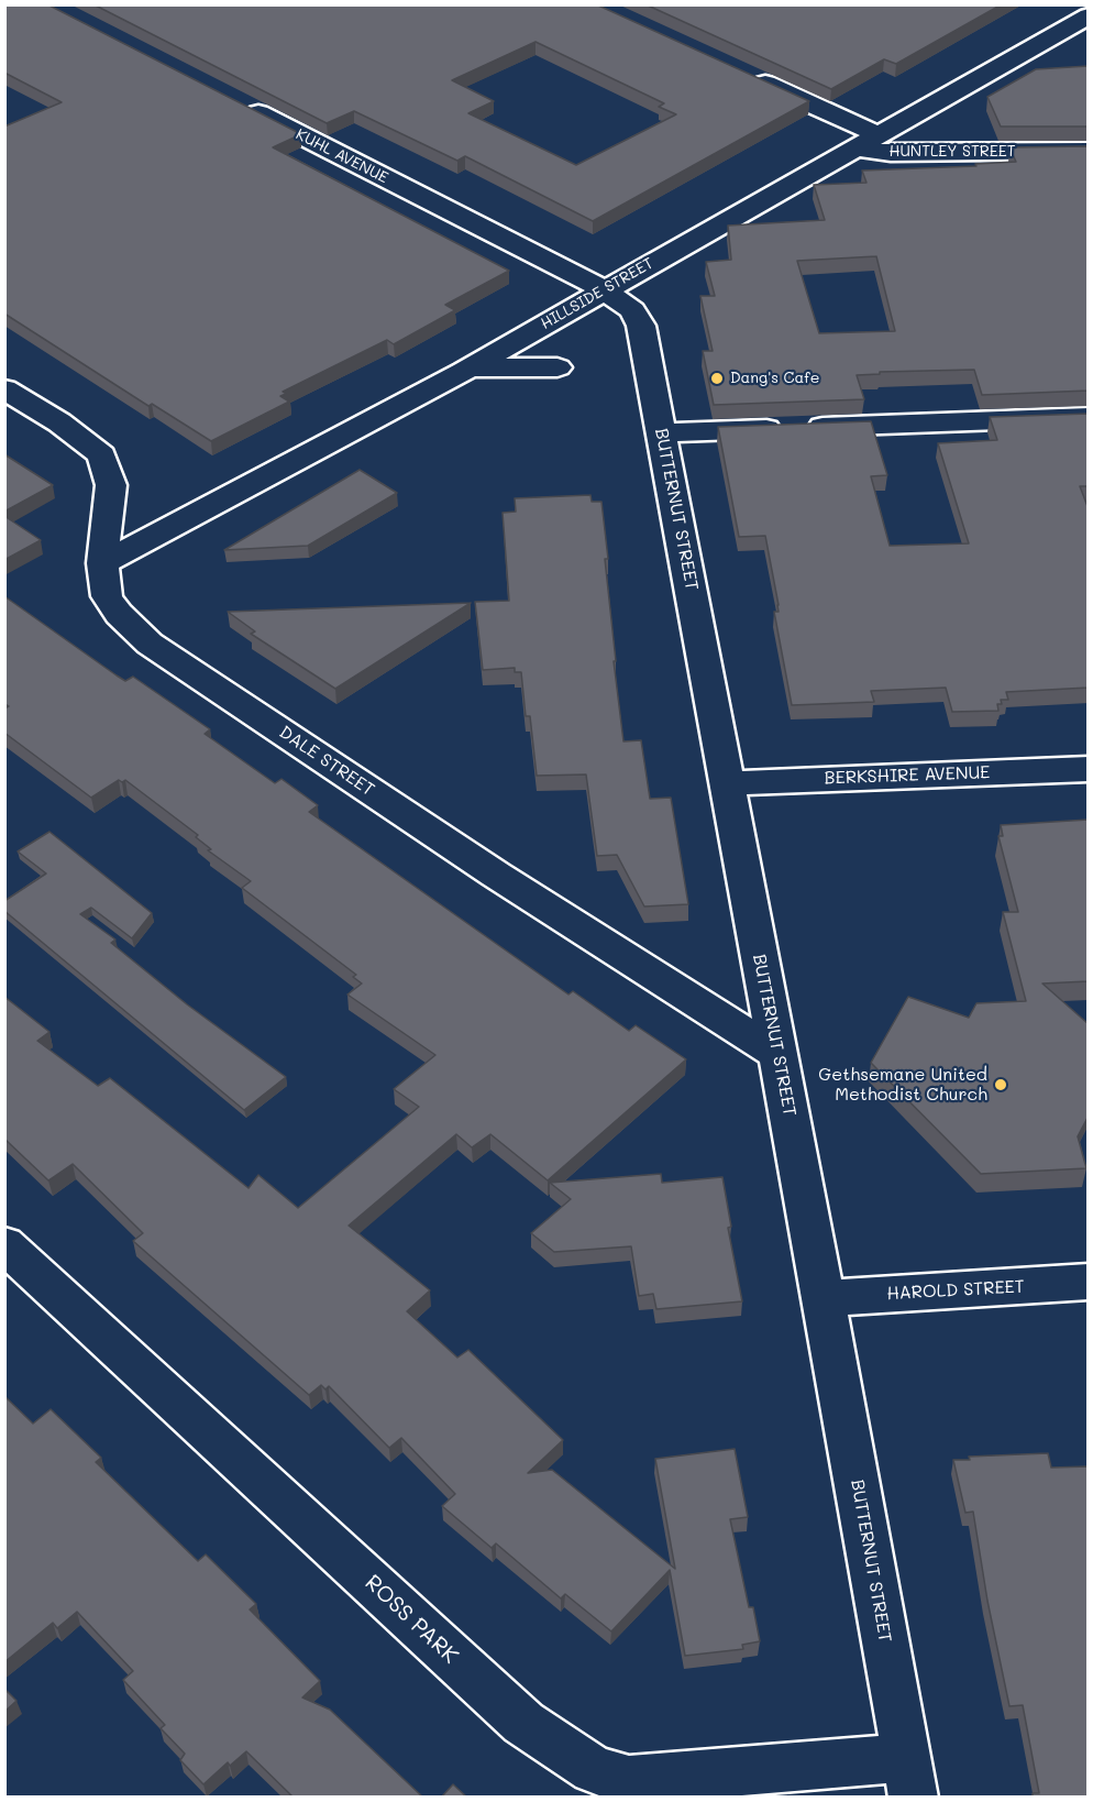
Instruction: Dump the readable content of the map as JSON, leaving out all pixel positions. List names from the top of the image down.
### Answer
{
  "streets": {
    "street": [
      "HUNTLEY STREET",
      "KUHL AVENUE",
      "HILLSIDE STREET",
      "BUTTERNUT STREET",
      "DALE STREET",
      "BERKSHIRE AVENUE",
      "HAROLD STREET",
      "ROSS PARK"
    ]
  },
  "crossings": [
    ["HUNTLEY STREET", "HILLSIDE STREET"],
    ["KUHL AVENUE", "HILLSIDE STREET"],
    ["KUHL AVENUE", "BUTTERNUT STREET"],
    ["HILLSIDE STREET", "BUTTERNUT STREET"],
    ["HILLSIDE STREET", "DALE STREET"],
    ["BUTTERNUT STREET", "DALE STREET"],
    ["BUTTERNUT STREET", "BERKSHIRE AVENUE"],
    ["BUTTERNUT STREET", "HAROLD STREET"],
    ["BUTTERNUT STREET", "ROSS PARK"]
  ],
  "places": ["Dang's Cafe", "Gethsemane United Methodist Church"]
}
